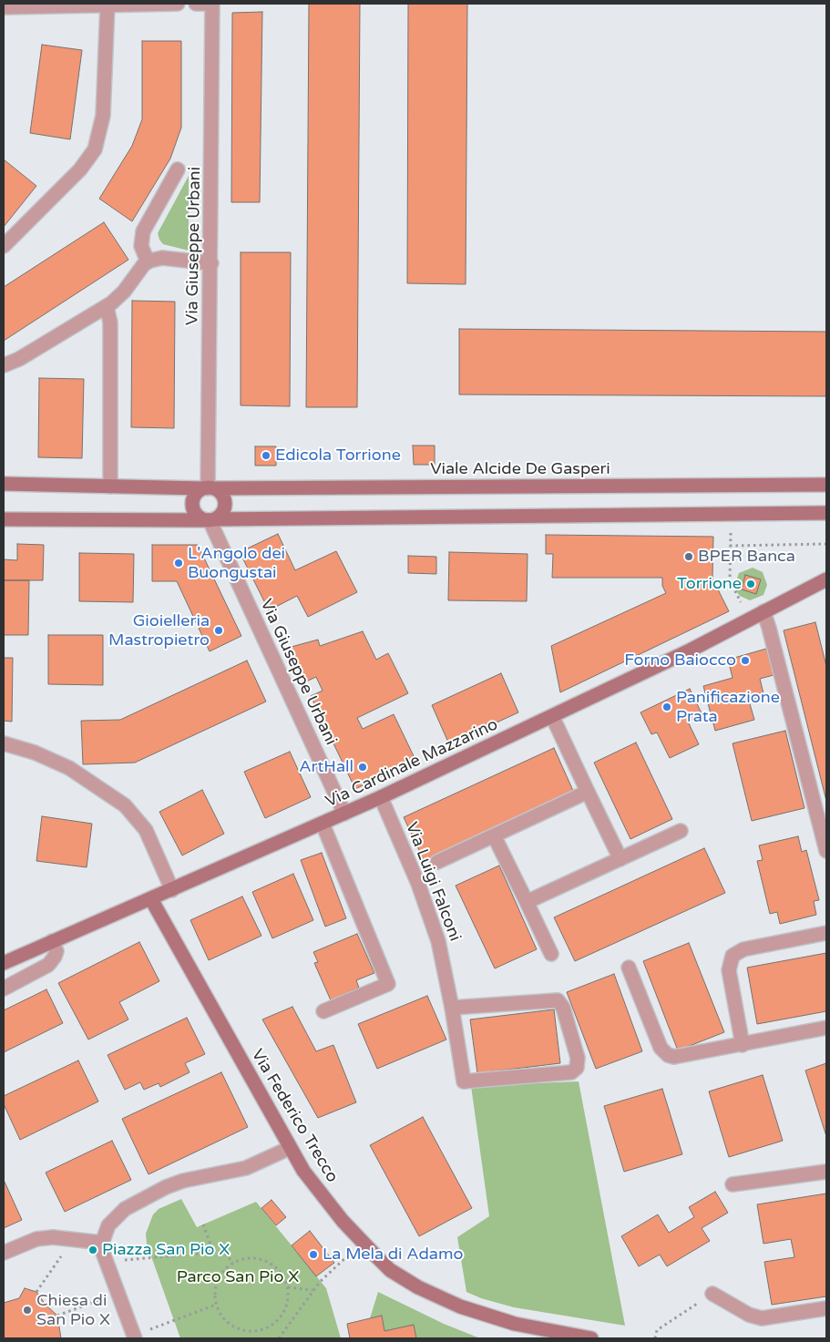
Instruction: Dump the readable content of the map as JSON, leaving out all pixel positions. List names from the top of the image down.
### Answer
{
  "streets": {
    "main road": ["Viale Alcide De Gasperi", "Via Cardinale Mazzarino", "Via Federico Trecco"],
    "street": ["Via Giuseppe Urbani", "Via Luigi Falconi"]
  },
  "crossings": [
    ["Via Giuseppe Urbani", "Viale Alcide De Gasperi"],
    ["Via Giuseppe Urbani", "Via Cardinale Mazzarino"],
    ["Via Cardinale Mazzarino", "Via Luigi Falconi"],
    ["Via Cardinale Mazzarino", "Via Federico Trecco"]
  ],
  "parks": ["Parco San Pio X"],
  "places": [
    "Edicola Torrione",
    "BPER Banca",
    "L'Angolo dei Buongustai",
    "Torrione",
    "Gioielleria Mastropietro",
    "Forno Baiocco",
    "Panificazione Prata",
    "ArtHall",
    "Piazza San Pio X",
    "La Mela di Adamo",
    "Chiesa di San Pio X"
  ]
}
